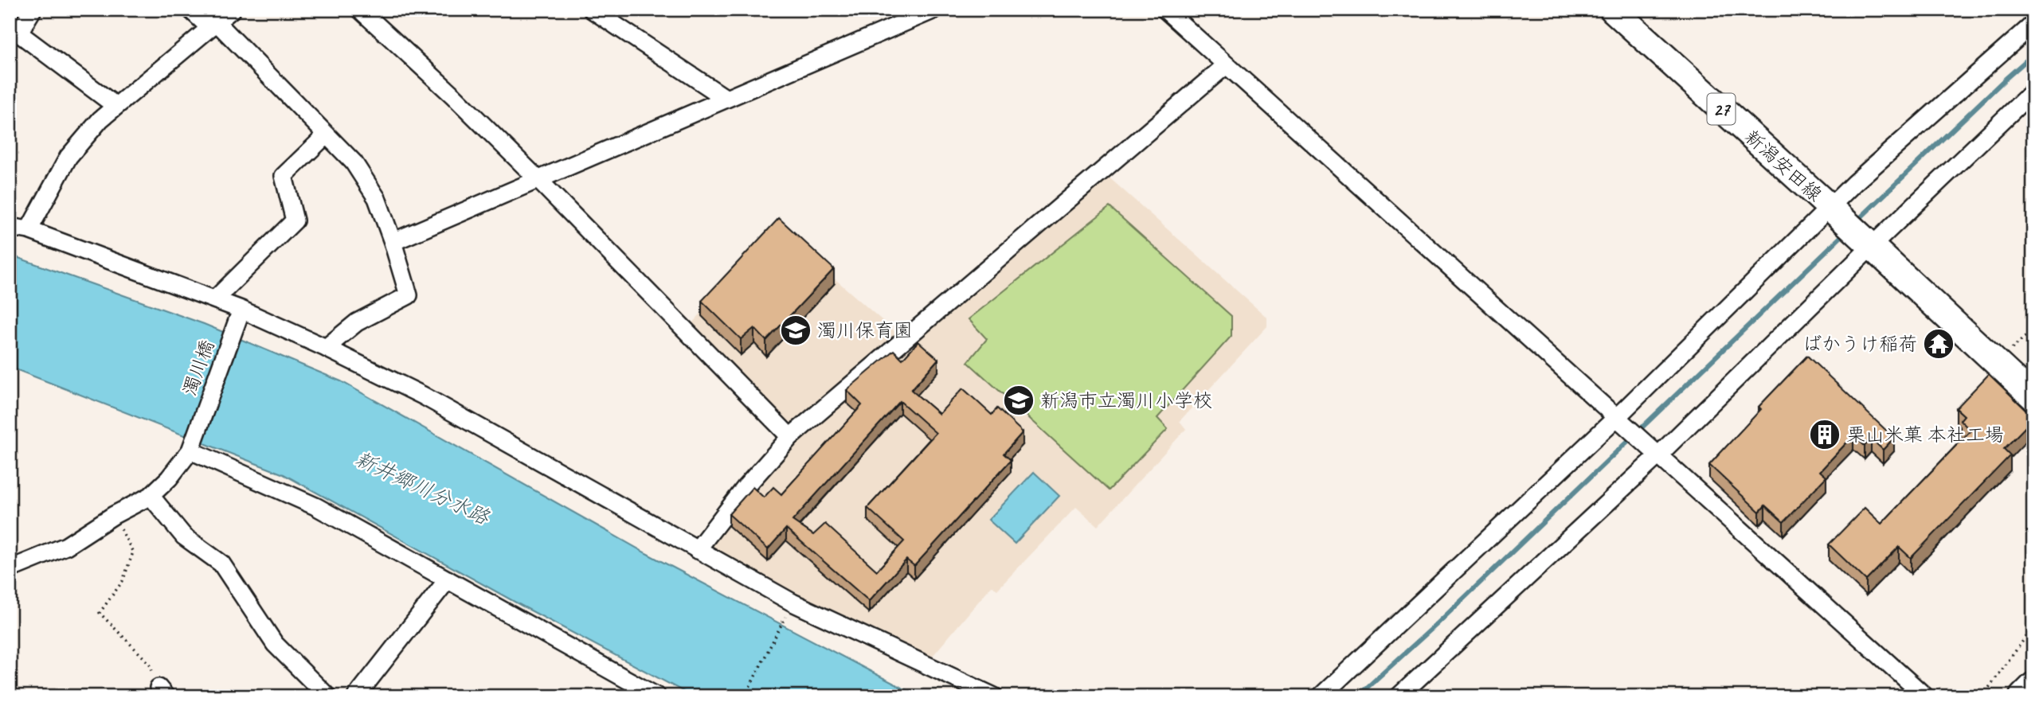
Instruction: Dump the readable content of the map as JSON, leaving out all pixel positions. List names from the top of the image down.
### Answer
{
  "streets": {
    "main road": ["27", "新潟安田線"],
    "street": ["濁川橋"]
  },
  "crossings": [
    ["27", "新潟安田線"]
  ],
  "water": ["新井郷川分水路"],
  "places": {
    "school or university": ["濁川保育園", "新潟市立濁川小学校"],
    "temple": ["ばかうけ稲荷"],
    "building": ["栗山米菓 本社工場"]
  }
}
